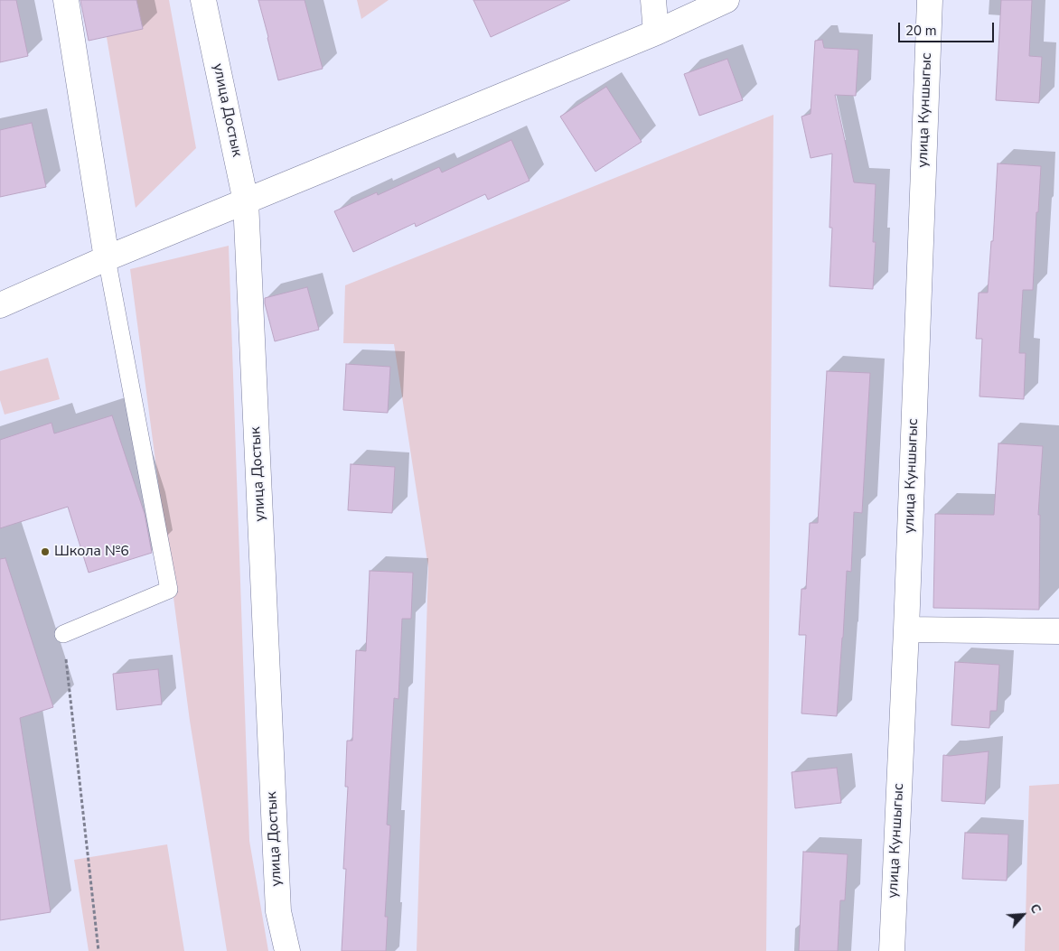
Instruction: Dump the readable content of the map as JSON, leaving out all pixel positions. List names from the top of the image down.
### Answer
{
  "streets": {
    "street": ["улица Достык", "улица Куншыгыс"]
  },
  "places": ["Школа №6"],
  "scale_bar": "20 m",
  "north": "top right"
}
